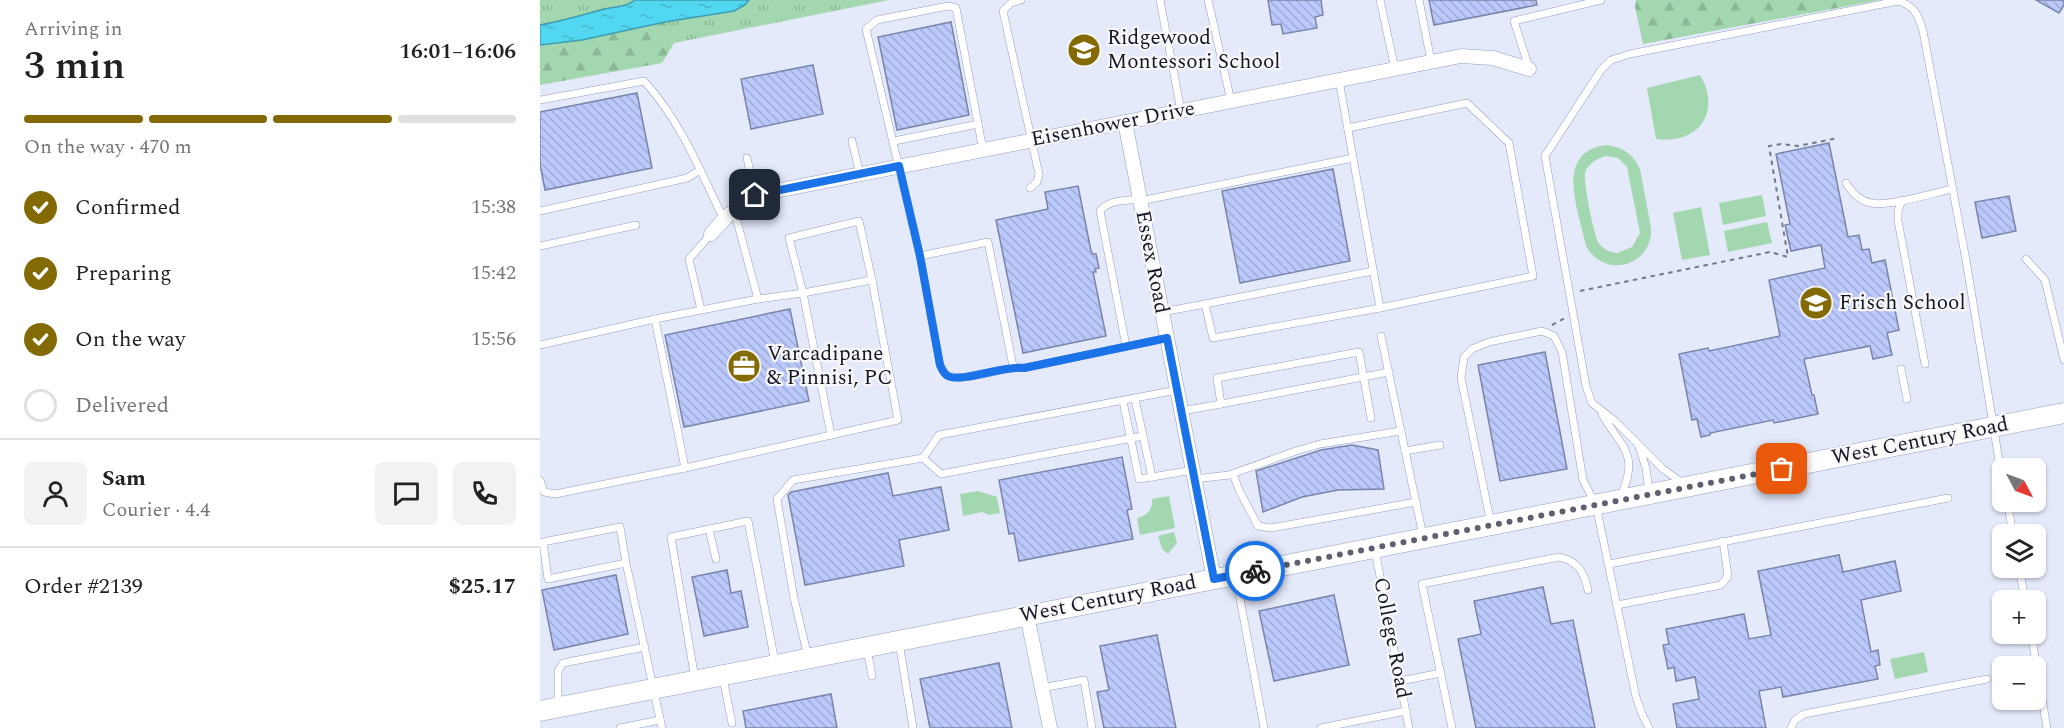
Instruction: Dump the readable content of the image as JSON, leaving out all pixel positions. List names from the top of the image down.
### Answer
{
  "streets": {
    "main road": ["West Century Road"],
    "street": ["Eisenhower Drive", "Essex Road"],
    "lane": ["College Road"]
  },
  "crossings": [
    ["Eisenhower Drive", "Essex Road"],
    ["Essex Road", "West Century Road"],
    ["West Century Road", "College Road"]
  ],
  "places": {
    "school or university": ["Ridgewood Montessori School", "Frisch School"],
    "office": ["Varcadipane & Pinnisi, PC"]
  },
  "north": "bottom right",
  "page": {
    "heading": ["3 min", "Arriving in", "16:01–16:06"],
    "panel": [
      "Sam",
      "Courier · 4.4",
      "Order #2139",
      "$25.17"
    ],
    "bar": "On the way · 470 m",
    "list": [
      ["Confirmed", "15:38"],
      ["Preparing", "15:42"],
      ["On the way", "15:56"],
      "Delivered"
    ],
    "map_buttons": ["+", "−"]
  }
}
